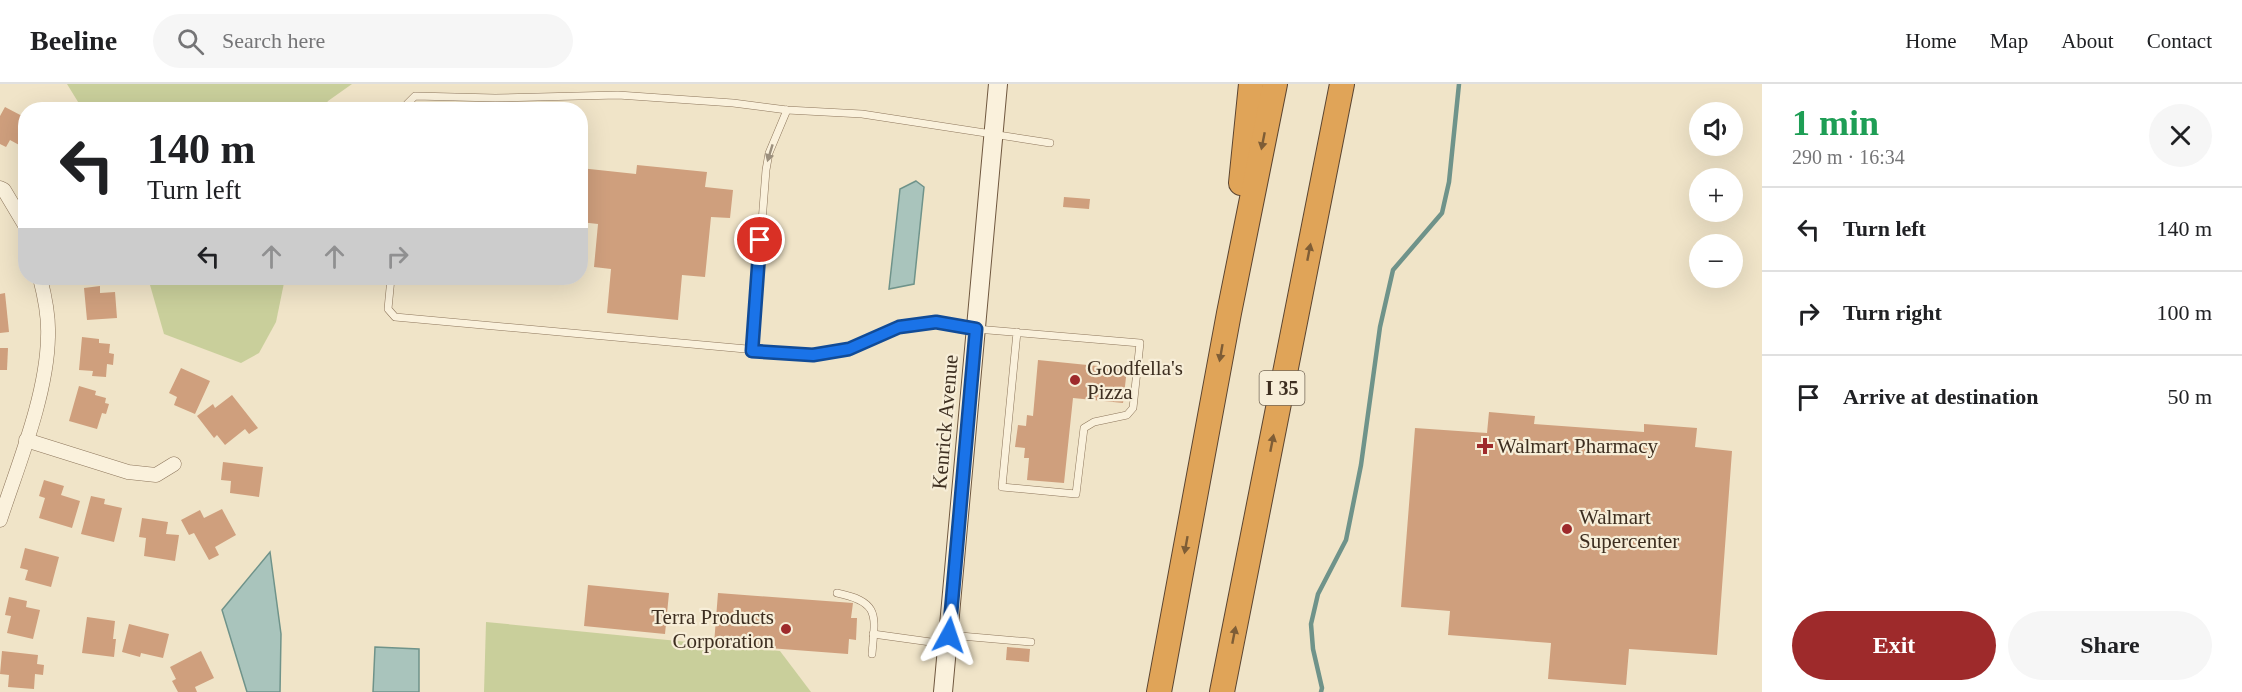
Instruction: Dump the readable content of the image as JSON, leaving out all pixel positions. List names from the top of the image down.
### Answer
{
  "streets": {
    "highway": ["I 35"],
    "street": ["Kenrick Avenue"]
  },
  "places": {
    "other": ["Goodfella's Pizza", "Walmart Supercenter", "Terra Products Corporation"],
    "health": ["Walmart Pharmacy"]
  },
  "page": {
    "header": "Beeline",
    "search": "Search here",
    "nav": [
      "Home",
      "Map",
      "About",
      "Contact"
    ],
    "heading": ["1 min", "290 m · 16:34"],
    "map_buttons": ["+", "−"],
    "turn": ["140 m", "Turn left"],
    "list": [
      {
        "name": "Turn left",
        "value": "140 m"
      },
      {
        "name": "Turn right",
        "value": "100 m"
      },
      {
        "name": "Arrive at destination",
        "value": "50 m"
      }
    ],
    "buttons": ["Exit", "Share"]
  }
}
